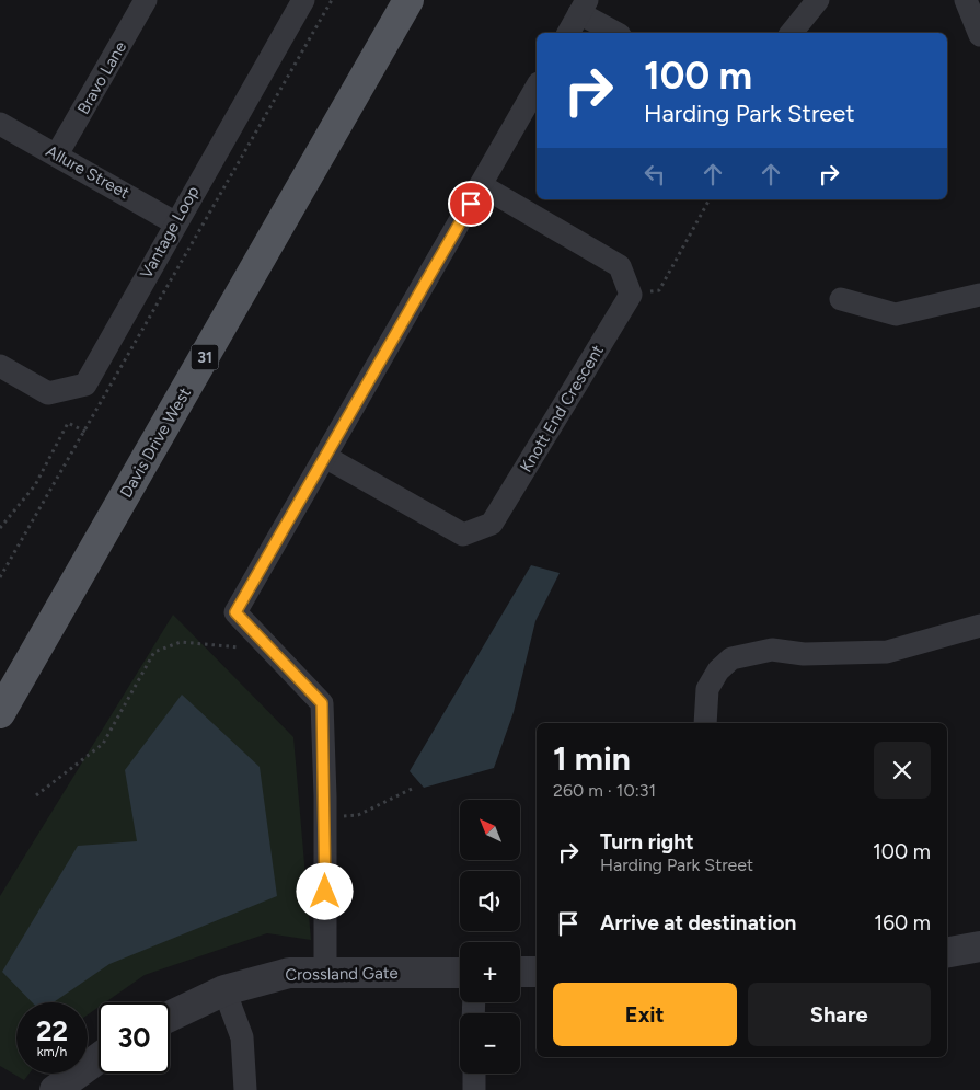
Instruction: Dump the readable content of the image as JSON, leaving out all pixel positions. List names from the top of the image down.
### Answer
{
  "streets": {
    "main road": ["31", "Davis Drive West"],
    "street": [
      "Bravo Lane",
      "Allure Street",
      "Vantage Loop",
      "Knott End Crescent",
      "Crossland Gate"
    ]
  },
  "crossings": [
    ["Bravo Lane", "Allure Street"],
    ["Allure Street", "Vantage Loop"]
  ],
  "north": "top left",
  "page": {
    "turn": ["100 m", "Harding Park Street"],
    "heading": ["1 min", "260 m · 10:31"],
    "map_buttons": ["+", "−"],
    "list": [
      {
        "name": "Turn right",
        "note": "Harding Park Street",
        "value": "100 m"
      },
      {
        "name": "Arrive at destination",
        "value": "160 m"
      }
    ],
    "buttons": ["Exit", "Share"],
    "speed": "22 km/h",
    "limit": "30"
  }
}
